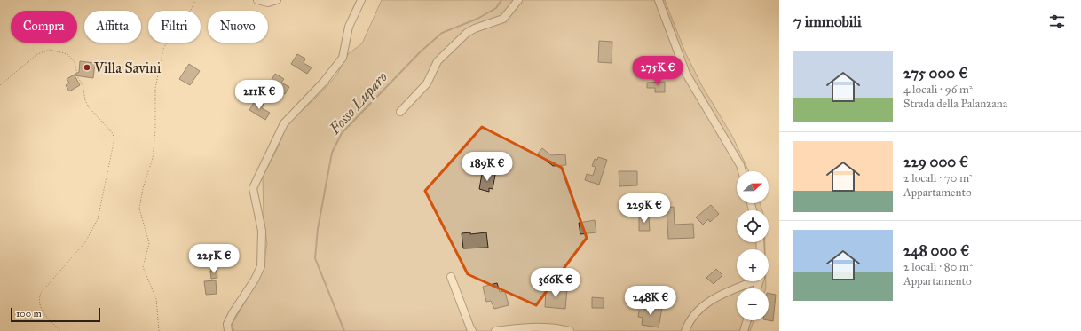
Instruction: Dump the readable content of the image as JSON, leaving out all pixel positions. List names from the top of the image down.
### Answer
{
  "water": ["Fosso Luparo"],
  "places": ["Villa Savini"],
  "scale_bar": "100 m",
  "north": "right",
  "page": {
    "heading": "7 immobili",
    "chip": [
      "Compra",
      "Affitta",
      "Filtri",
      "Nuovo"
    ],
    "list": [
      {
        "name": "275 000 €",
        "note": "4 locali · 96 m² · Strada della Palanzana"
      },
      {
        "name": "229 000 €",
        "note": "2 locali · 70 m² · Appartamento"
      },
      {
        "name": "248 000 €",
        "note": "2 locali · 80 m² · Appartamento"
      }
    ],
    "price": [
      "275K €",
      "211K €",
      "189K €",
      "229K €",
      "225K €",
      "366K €",
      "248K €"
    ],
    "map_buttons": ["+", "−"],
    "scale": "100 m"
  }
}
